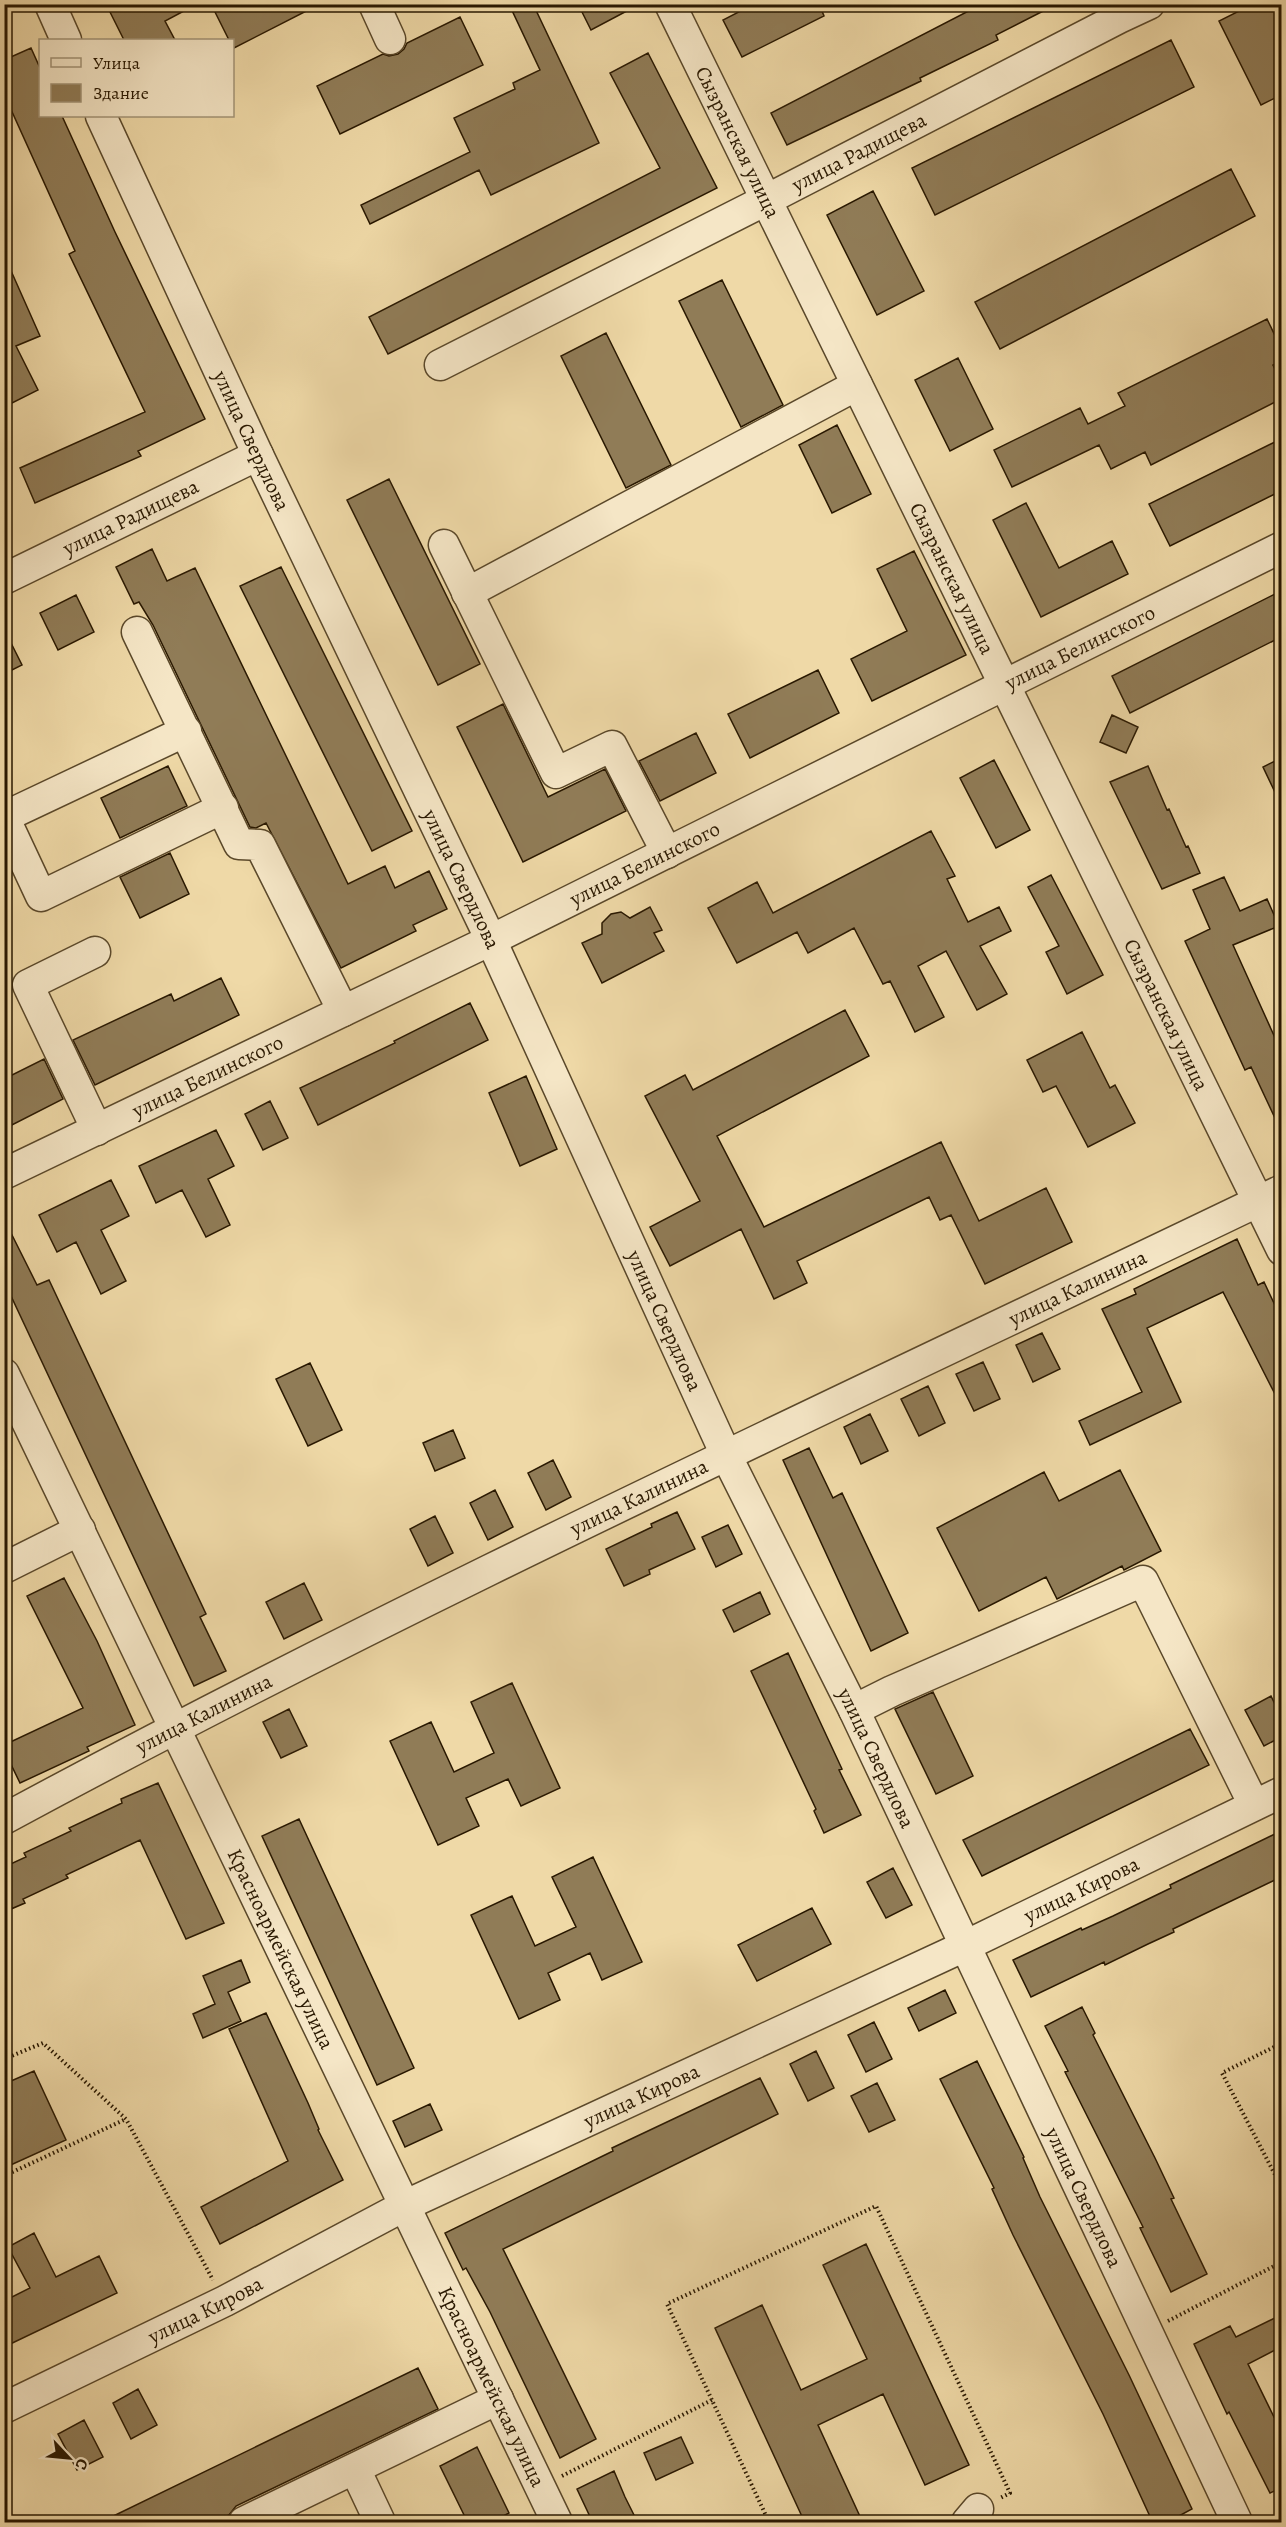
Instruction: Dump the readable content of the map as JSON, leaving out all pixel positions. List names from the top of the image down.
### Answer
{
  "streets": {
    "street": [
      "Сызранская улица",
      "улица Радищева",
      "улица Свердлова",
      "улица Белинского",
      "улица Калинина",
      "улица Кирова",
      "Красноармейская улица"
    ]
  },
  "crossings": [
    ["Сызранская улица", "улица Радищева"],
    ["Сызранская улица", "улица Белинского"],
    ["Сызранская улица", "улица Калинина"],
    ["улица Радищева", "улица Свердлова"],
    ["улица Свердлова", "улица Белинского"],
    ["улица Свердлова", "улица Калинина"],
    ["улица Свердлова", "улица Кирова"],
    ["улица Калинина", "Красноармейская улица"],
    ["улица Кирова", "Красноармейская улица"]
  ],
  "legend": ["Улица", "Здание"],
  "north": "bottom right"
}
